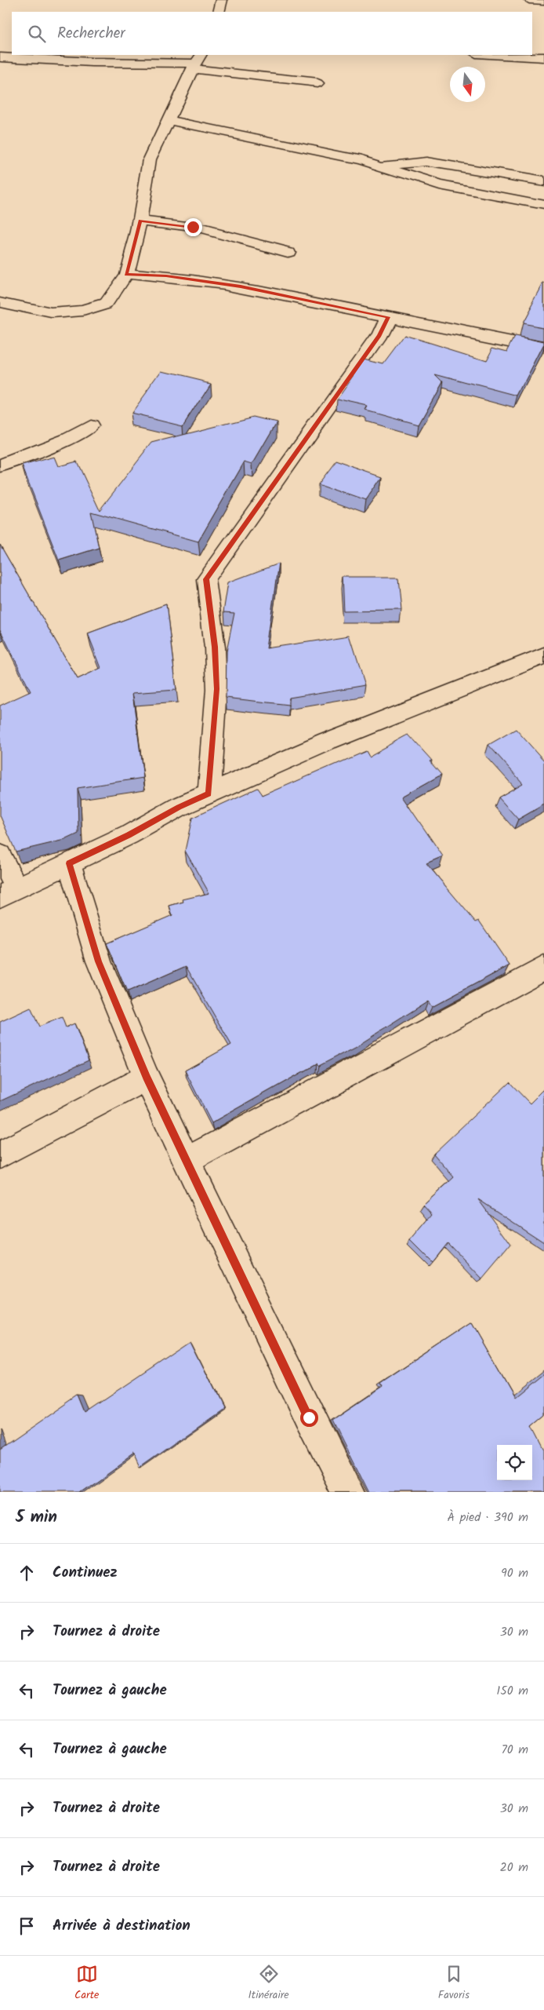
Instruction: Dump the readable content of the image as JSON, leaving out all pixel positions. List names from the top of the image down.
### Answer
{
  "north": "bottom",
  "page": {
    "search": "Rechercher",
    "heading": ["5 min", "À pied · 390 m"],
    "list": [
      ["Continuez", "90 m"],
      ["Tournez à droite", "30 m"],
      ["Tournez à gauche", "150 m"],
      ["Tournez à gauche", "70 m"],
      ["Tournez à droite", "30 m"],
      ["Tournez à droite", "20 m"],
      "Arrivée à destination"
    ],
    "nav": ["Carte", "Itinéraire", "Favoris"]
  }
}
